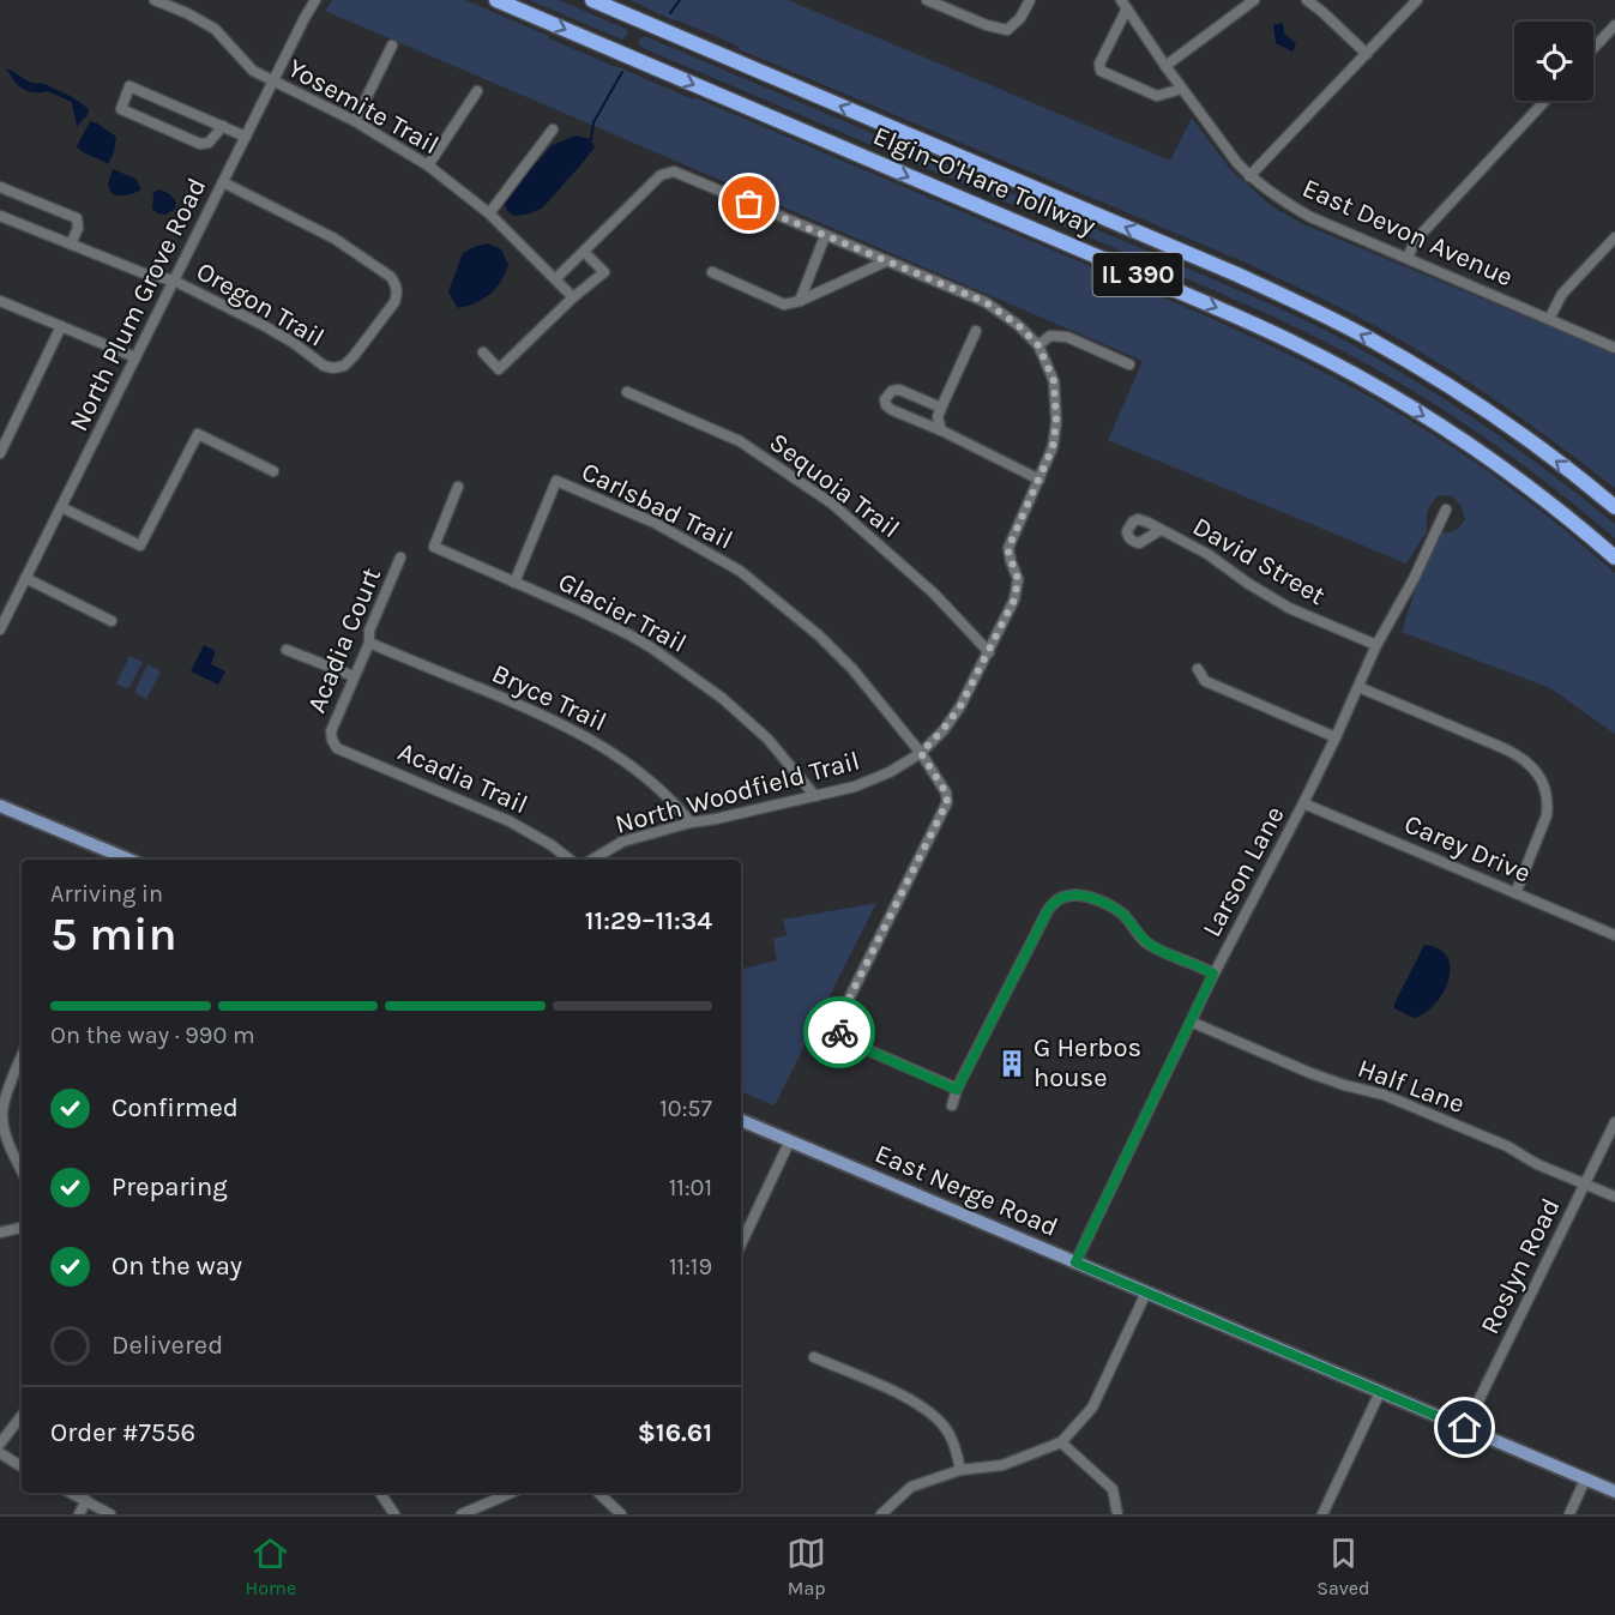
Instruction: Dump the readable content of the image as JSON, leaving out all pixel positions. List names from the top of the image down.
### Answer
{
  "streets": {
    "highway": ["Elgin-O'Hare Tollway", "IL 390"],
    "main road": ["East Nerge Road"],
    "street": [
      "Yosemite Trail",
      "East Devon Avenue",
      "North Plum Grove Road",
      "Oregon Trail",
      "Sequoia Trail",
      "Carlsbad Trail",
      "David Street",
      "Glacier Trail",
      "Acadia Court",
      "Bryce Trail",
      "Acadia Trail",
      "North Woodfield Trail",
      "Carey Drive",
      "Larson Lane",
      "Half Lane",
      "Roslyn Road"
    ]
  },
  "crossings": [
    ["Yosemite Trail", "North Plum Grove Road"],
    ["North Plum Grove Road", "Oregon Trail"],
    ["Sequoia Trail", "North Woodfield Trail"],
    ["Carlsbad Trail", "Glacier Trail"],
    ["Carlsbad Trail", "North Woodfield Trail"],
    ["David Street", "Larson Lane"],
    ["Glacier Trail", "North Woodfield Trail"],
    ["Acadia Court", "Bryce Trail"],
    ["Acadia Court", "Acadia Trail"],
    ["Bryce Trail", "North Woodfield Trail"],
    ["Carey Drive", "Larson Lane"],
    ["Larson Lane", "Half Lane"],
    ["Larson Lane", "East Nerge Road"],
    ["Half Lane", "Roslyn Road"],
    ["East Nerge Road", "Roslyn Road"]
  ],
  "places": {
    "building": ["G Herbos house"]
  },
  "page": {
    "heading": ["5 min", "Arriving in", "11:29–11:34"],
    "panel": ["Order #7556", "$16.61"],
    "bar": "On the way · 990 m",
    "list": [
      ["Confirmed", "10:57"],
      ["Preparing", "11:01"],
      ["On the way", "11:19"],
      "Delivered"
    ],
    "tabs": ["Home", "Map", "Saved"]
  }
}
